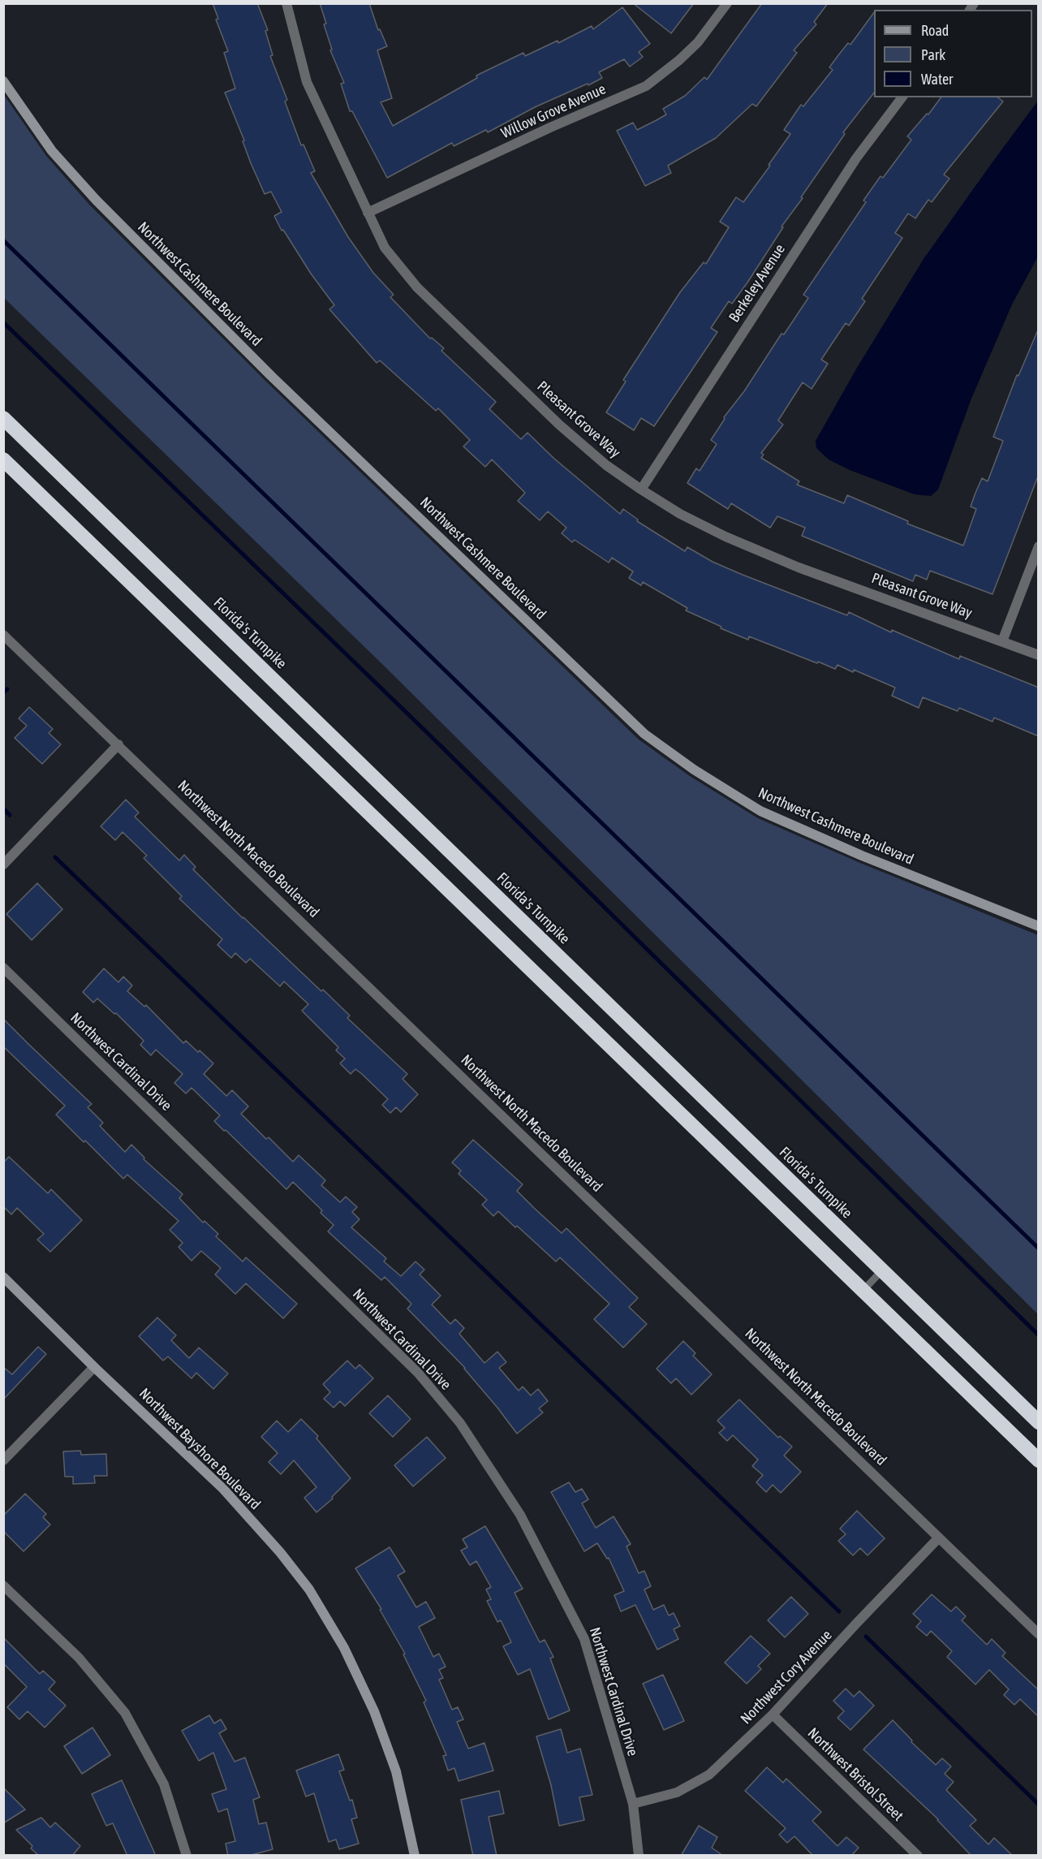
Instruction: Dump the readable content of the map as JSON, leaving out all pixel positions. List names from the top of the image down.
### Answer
{
  "streets": {
    "highway": ["Florida's Turnpike"],
    "street": [
      "Willow Grove Avenue",
      "Berkeley Avenue",
      "Northwest Cashmere Boulevard",
      "Pleasant Grove Way",
      "Northwest North Macedo Boulevard",
      "Northwest Cardinal Drive",
      "Northwest Bayshore Boulevard",
      "Northwest Cory Avenue",
      "Northwest Bristol Street"
    ]
  },
  "crossings": [
    ["Willow Grove Avenue", "Pleasant Grove Way"],
    ["Berkeley Avenue", "Pleasant Grove Way"],
    ["Northwest North Macedo Boulevard", "Northwest Cory Avenue"],
    ["Northwest Cardinal Drive", "Northwest Cory Avenue"],
    ["Northwest Cory Avenue", "Northwest Bristol Street"]
  ],
  "legend": ["Road", "Park", "Water"]
}
